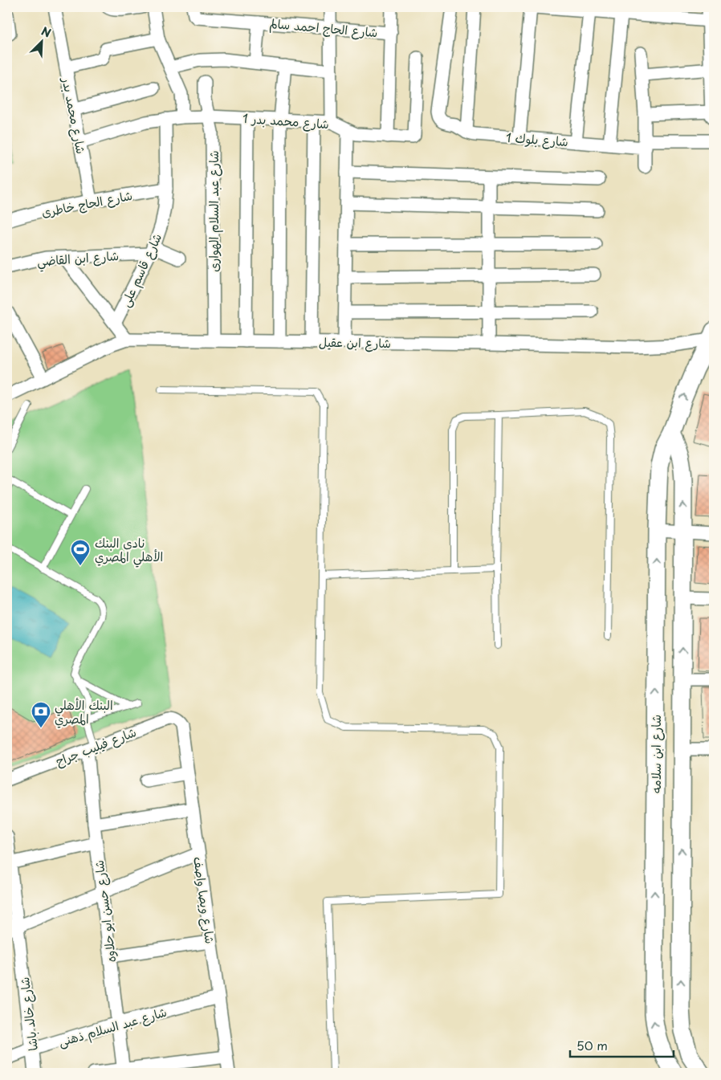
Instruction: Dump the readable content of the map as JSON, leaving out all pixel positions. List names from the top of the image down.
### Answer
{
  "streets": {
    "street": [
      "شارع الحاج احمد سالم",
      "شارع محمد بدر",
      "شارع محمد بدر 1",
      "شارع بلوك 1",
      "شارع الحاج خاطرى",
      "شارع عبد السلام الهوارى",
      "شارع ابن القاضي",
      "شارع قاسم على",
      "شارع ابن عقيل",
      "شارع فيليب جراح",
      "شارع ابن سلامه",
      "شارع ويصا واصف",
      "شارع حسن ابو حلاوه",
      "شارع خالد باشا",
      "شارع عبد السلام ذهنى"
    ]
  },
  "crossings": [
    ["شارع محمد بدر", "شارع محمد بدر 1"],
    ["شارع محمد بدر", "شارع الحاج خاطرى"],
    ["شارع محمد بدر 1", "شارع عبد السلام الهوارى"],
    ["شارع محمد بدر 1", "شارع قاسم على"],
    ["شارع الحاج خاطرى", "شارع قاسم على"],
    ["شارع عبد السلام الهوارى", "شارع ابن عقيل"],
    ["شارع ابن القاضي", "شارع قاسم على"],
    ["شارع ابن عقيل", "شارع ابن سلامه"],
    ["شارع فيليب جراح", "شارع ويصا واصف"],
    ["شارع فيليب جراح", "شارع حسن ابو حلاوه"],
    ["شارع ويصا واصف", "شارع عبد السلام ذهنى"],
    ["شارع حسن ابو حلاوه", "شارع عبد السلام ذهنى"],
    ["شارع خالد باشا", "شارع عبد السلام ذهنى"]
  ],
  "places": {
    "sports": ["نادي البنك الأهلي المصري"],
    "bank": ["البنك الأهلي المصري"]
  },
  "scale_bar": "50 m",
  "north": "top right"
}
